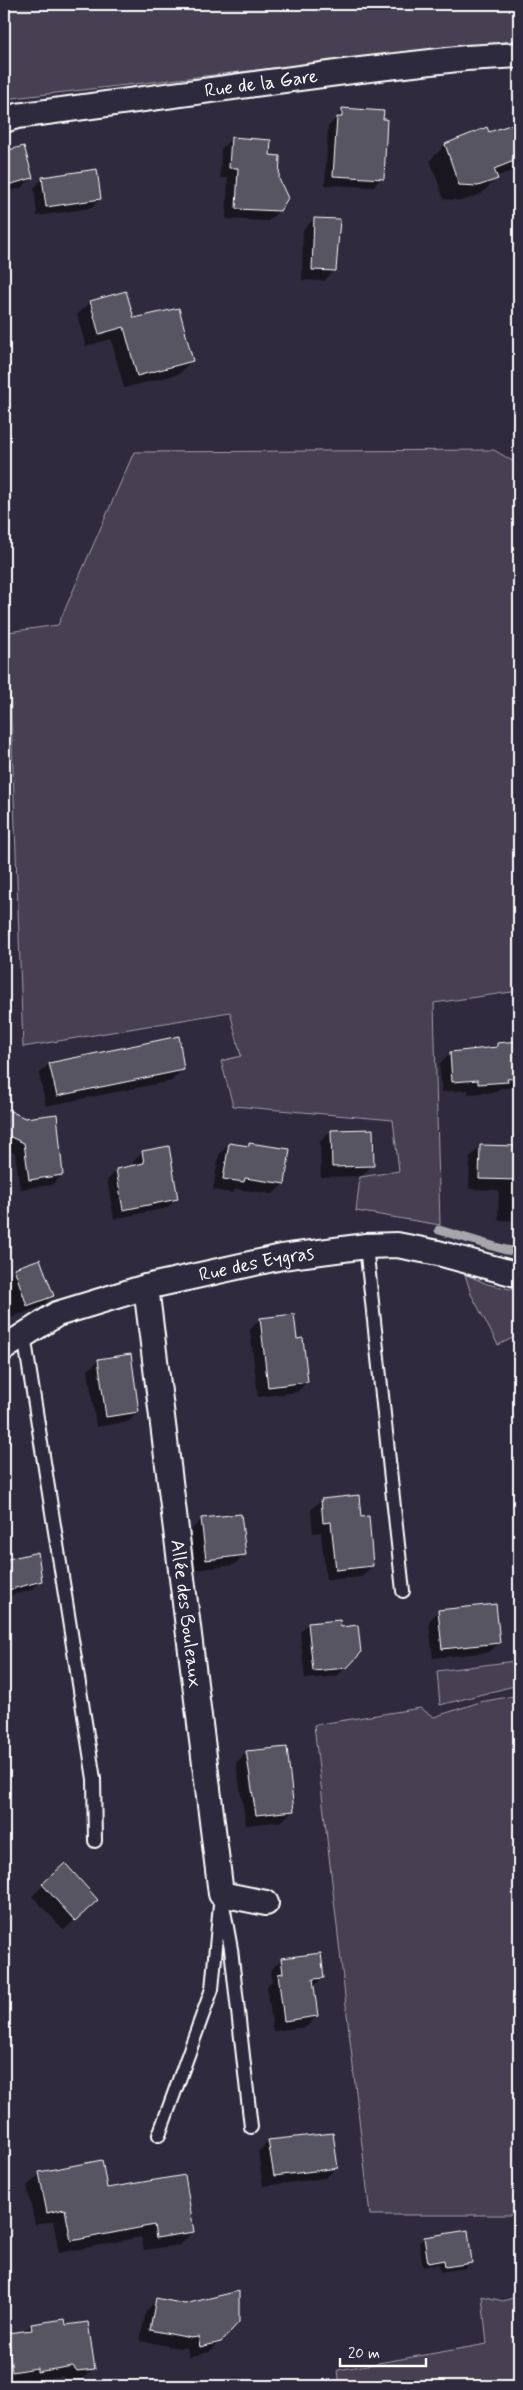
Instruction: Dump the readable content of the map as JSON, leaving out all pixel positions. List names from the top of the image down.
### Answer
{
  "streets": {
    "street": ["Rue de la Gare", "Rue des Eygras", "Allée des Bouleaux"]
  },
  "crossings": [
    ["Rue des Eygras", "Allée des Bouleaux"]
  ],
  "scale_bar": "20 m"
}
